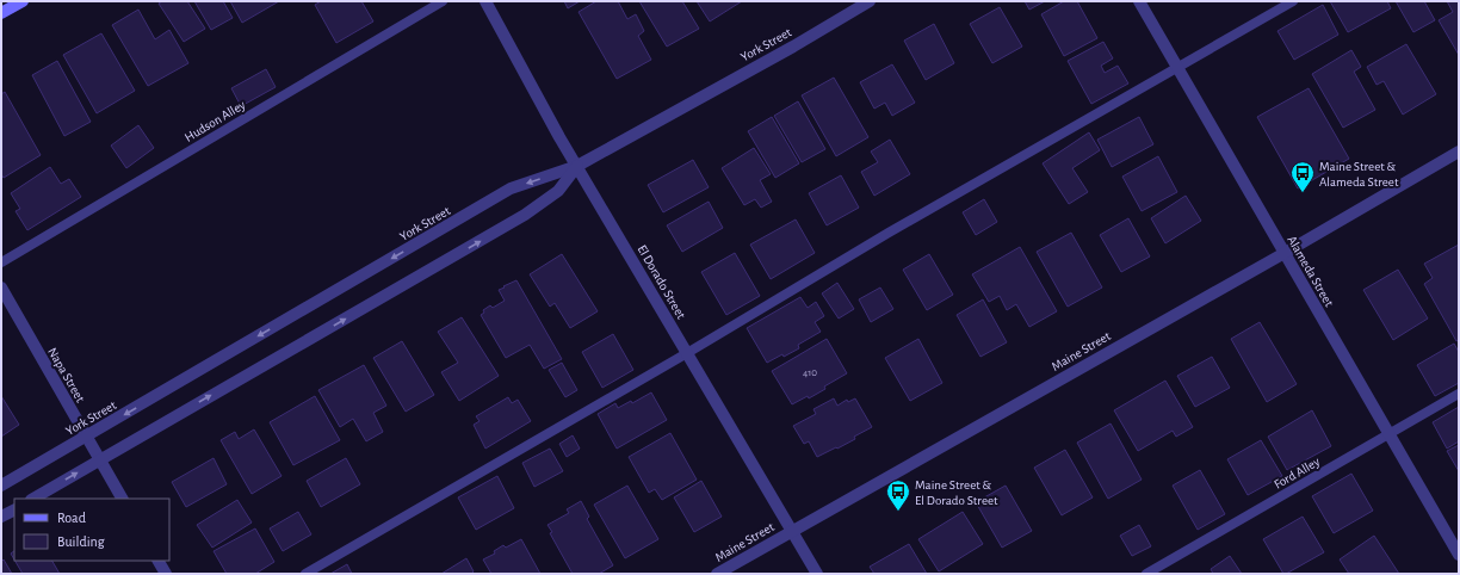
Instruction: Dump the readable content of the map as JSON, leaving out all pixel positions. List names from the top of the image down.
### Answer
{
  "streets": {
    "street": [
      "York Street",
      "Alameda Street",
      "El Dorado Street",
      "Maine Street",
      "Napa Street"
    ],
    "lane": ["Hudson Alley", "Ford Alley"]
  },
  "crossings": [
    ["York Street", "El Dorado Street"],
    ["York Street", "Napa Street"],
    ["Alameda Street", "Maine Street"],
    ["Alameda Street", "Ford Alley"],
    ["El Dorado Street", "Maine Street"]
  ],
  "places": {
    "bus stop": ["Maine Street & Alameda Street", "Maine Street & El Dorado Street"]
  },
  "house_numbers": ["410"],
  "legend": ["Road", "Building"]
}
